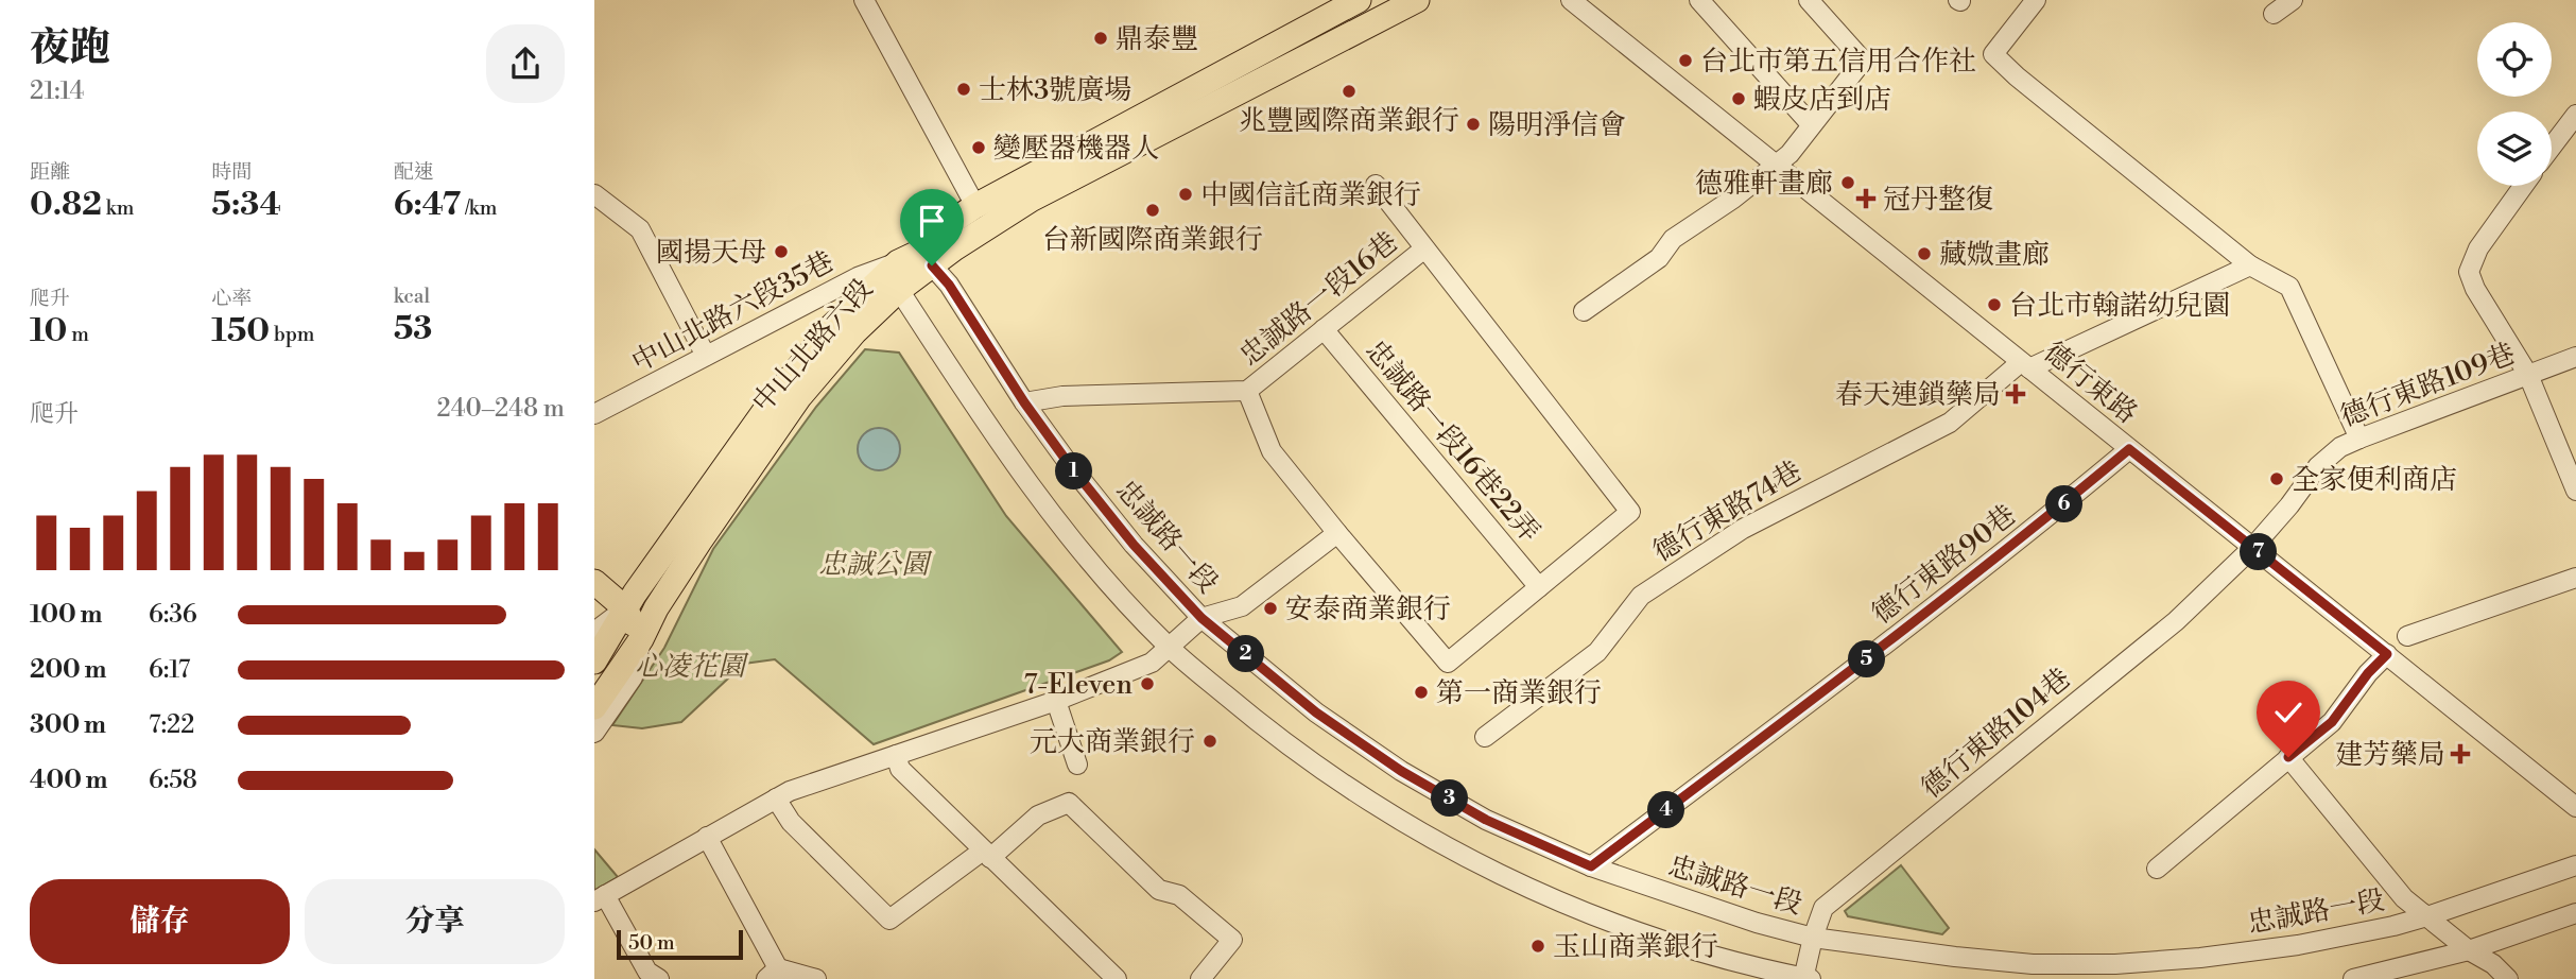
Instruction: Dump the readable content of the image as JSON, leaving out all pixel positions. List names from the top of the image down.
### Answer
{
  "streets": {
    "main road": ["中山北路六段"],
    "street": [
      "忠誠路一段16巷",
      "中山北路六段35巷",
      "德行東路",
      "德行東路109巷",
      "忠誠路一段16巷22弄",
      "德行東路74巷",
      "忠誠路一段",
      "德行東路90巷",
      "德行東路104巷"
    ]
  },
  "crossings": [
    ["忠誠路一段16巷", "忠誠路一段16巷22弄"],
    ["忠誠路一段16巷", "忠誠路一段"],
    ["中山北路六段35巷", "中山北路六段"],
    ["中山北路六段", "忠誠路一段"],
    ["德行東路", "德行東路109巷"],
    ["德行東路", "德行東路74巷"],
    ["德行東路", "德行東路90巷"],
    ["德行東路", "德行東路104巷"],
    ["德行東路109巷", "德行東路104巷"],
    ["忠誠路一段", "德行東路90巷"],
    ["忠誠路一段", "德行東路104巷"]
  ],
  "parks": ["忠誠公園", "心凌花園"],
  "places": {
    "other": [
      "鼎泰豐",
      "台北市第五信用合作社",
      "士林3號廣場",
      "兆豐國際商業銀行",
      "蝦皮店到店",
      "陽明淨信會",
      "變壓器機器人",
      "德雅軒畫廊",
      "中國信託商業銀行",
      "台新國際商業銀行",
      "國揚天母",
      "藏媺畫廊",
      "台北市翰諾幼兒園",
      "全家便利商店",
      "安泰商業銀行",
      "7-Eleven",
      "第一商業銀行",
      "元大商業銀行",
      "玉山商業銀行"
    ],
    "health": ["冠丹整復", "春天連鎖藥局", "建芳藥局"]
  },
  "scale_bar": "50 m",
  "page": {
    "heading": ["夜跑", "21:14"],
    "stats": [
      ["距離", "0.82 km"],
      ["時間", "5:34"],
      ["配速", "6:47 /km"],
      ["爬升", "10 m"],
      ["心率", "150 bpm"],
      ["kcal", "53"]
    ],
    "chart": ["爬升", "240–248 m"],
    "pins": [
      "1",
      "6",
      "7",
      "2",
      "5",
      "3",
      "4"
    ],
    "list": [
      {
        "name": "100 m",
        "note": "6:36"
      },
      {
        "name": "200 m",
        "note": "6:17"
      },
      {
        "name": "300 m",
        "note": "7:22"
      },
      {
        "name": "400 m",
        "note": "6:58"
      }
    ],
    "buttons": ["儲存", "分享"],
    "scale": "50 m"
  }
}
